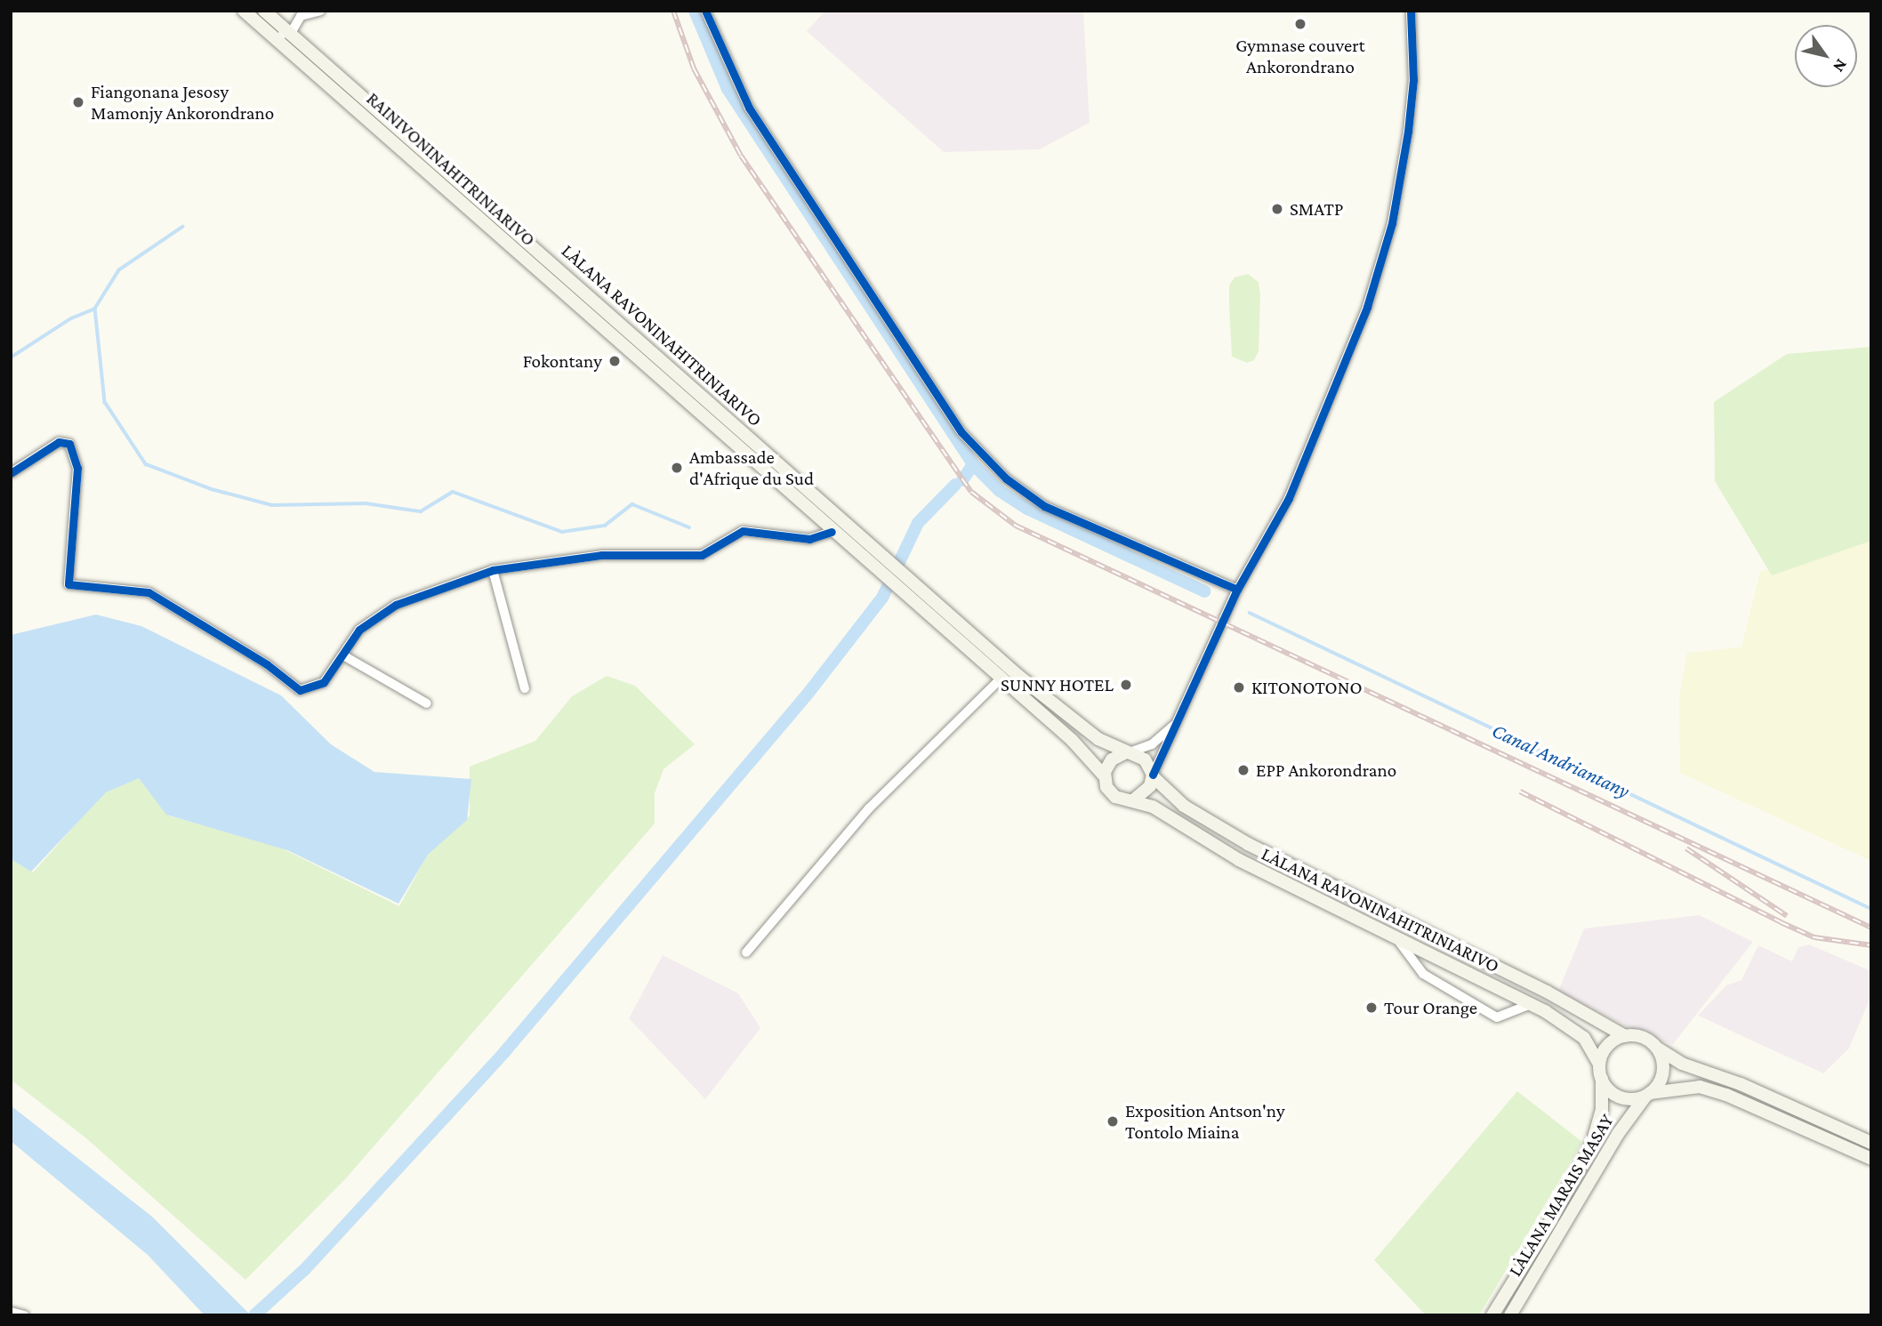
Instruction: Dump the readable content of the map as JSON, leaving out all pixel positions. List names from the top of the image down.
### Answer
{
  "streets": {
    "main road": ["RAINIVONINAHITRINIARIVO", "LÀLANA RAVONINAHITRINIARIVO", "LÀLANA MARAIS MASAY"]
  },
  "crossings": [
    ["RAINIVONINAHITRINIARIVO", "LÀLANA RAVONINAHITRINIARIVO"],
    ["LÀLANA RAVONINAHITRINIARIVO", "LÀLANA MARAIS MASAY"]
  ],
  "water": ["Canal Andriantany"],
  "places": [
    "Gymnase couvert Ankorondrano",
    "Fiangonana Jesosy Mamonjy Ankorondrano",
    "SMATP",
    "Fokontany",
    "Ambassade d'Afrique du Sud",
    "SUNNY HOTEL",
    "KITONOTONO",
    "EPP Ankorondrano",
    "Tour Orange",
    "Exposition Antson'ny Tontolo Miaina"
  ],
  "north": "bottom right"
}
